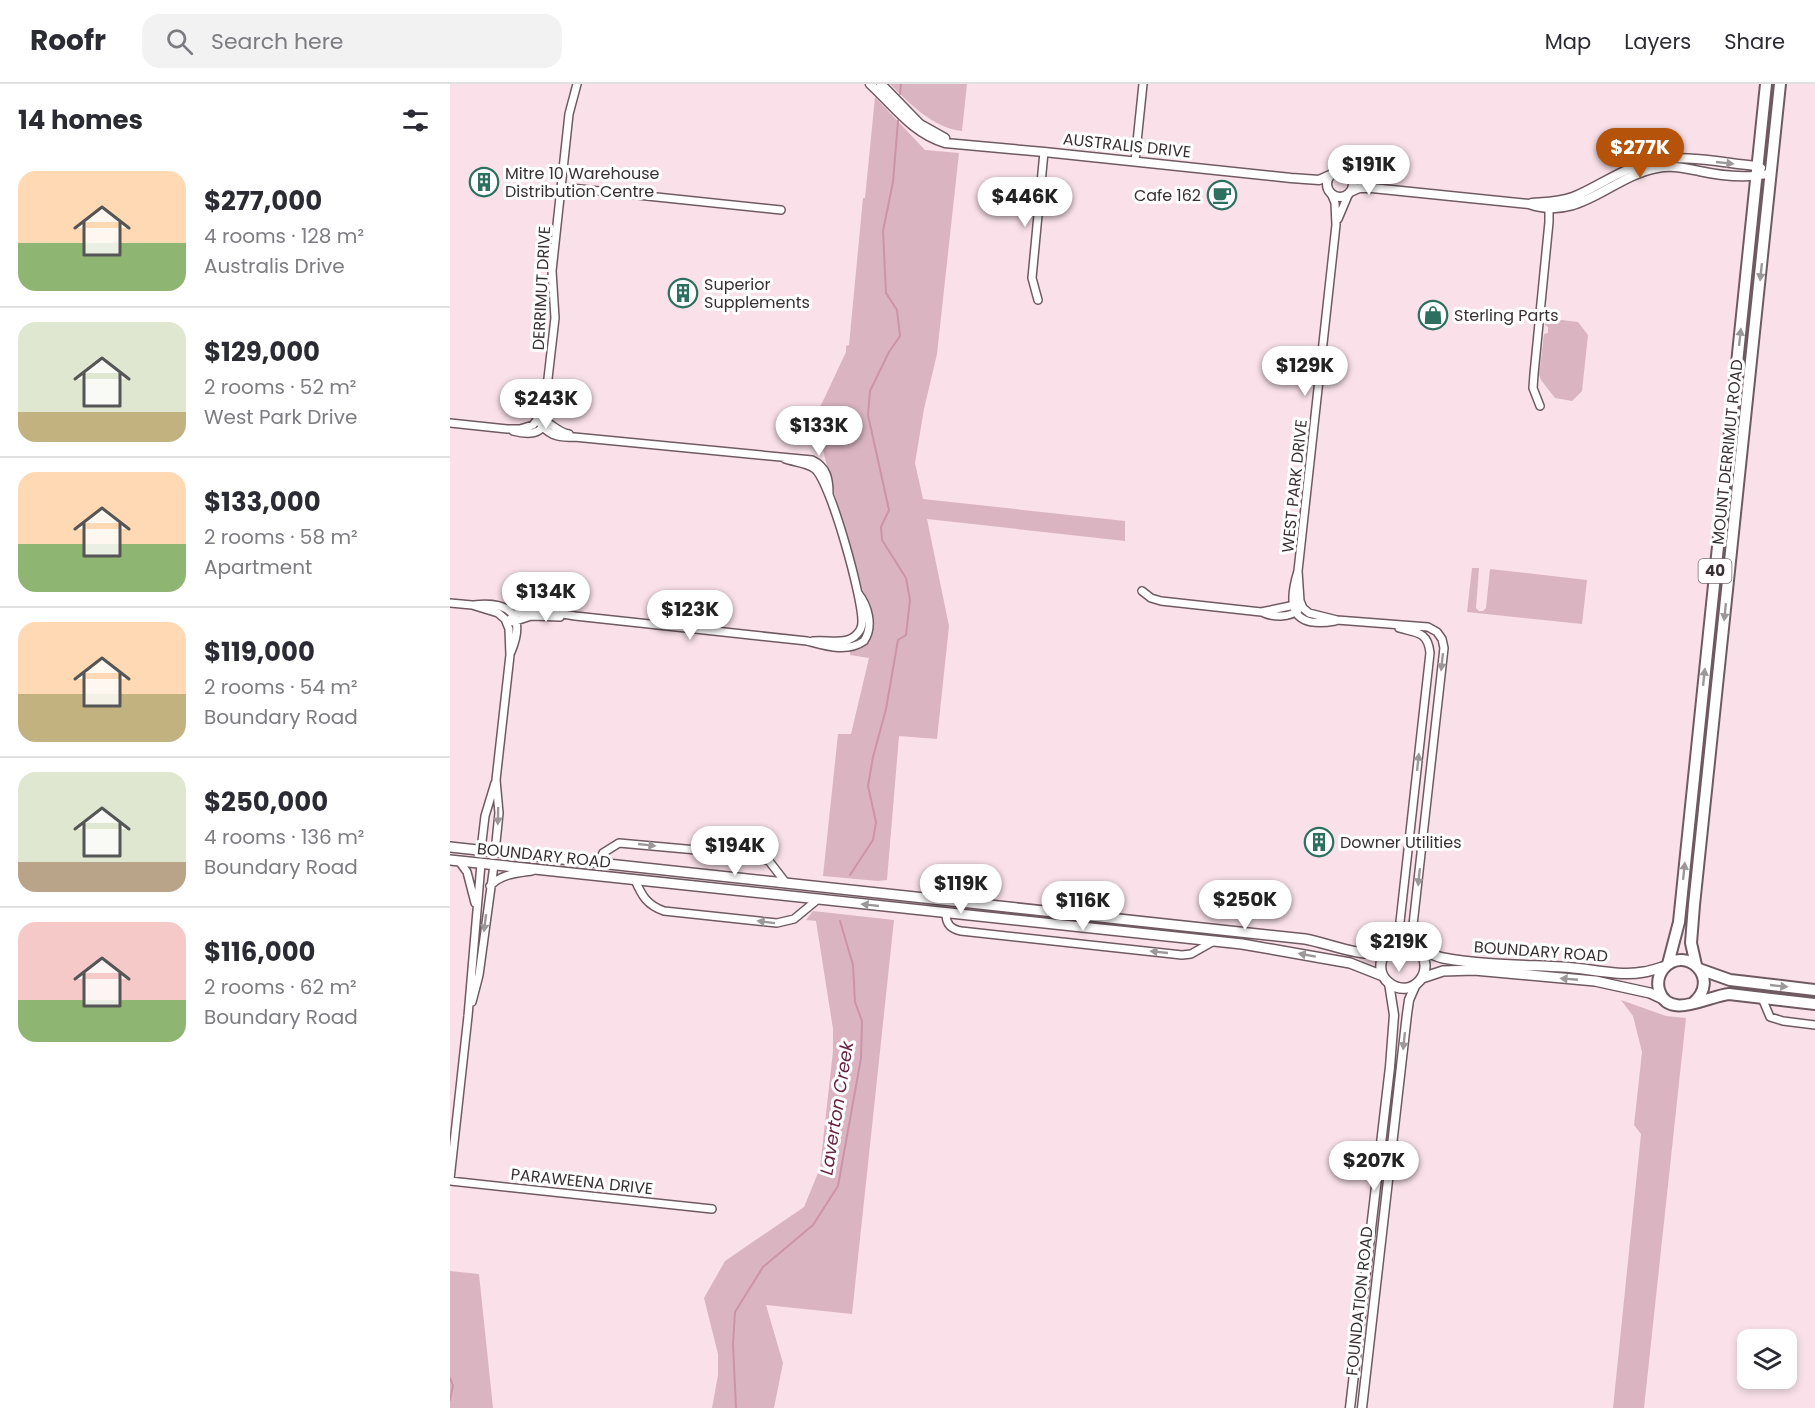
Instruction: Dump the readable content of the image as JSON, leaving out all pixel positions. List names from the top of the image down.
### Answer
{
  "streets": {
    "main road": ["MOUNT DERRIMUT ROAD", "40", "BOUNDARY ROAD"],
    "street": [
      "AUSTRALIS DRIVE",
      "DERRIMUT DRIVE",
      "WEST PARK DRIVE",
      "PARAWEENA DRIVE",
      "FOUNDATION ROAD"
    ]
  },
  "crossings": [
    ["AUSTRALIS DRIVE", "WEST PARK DRIVE"],
    ["MOUNT DERRIMUT ROAD", "40"],
    ["MOUNT DERRIMUT ROAD", "BOUNDARY ROAD"],
    ["40", "BOUNDARY ROAD"],
    ["BOUNDARY ROAD", "FOUNDATION ROAD"]
  ],
  "water": ["Laverton Creek"],
  "places": {
    "building": ["Mitre 10 Warehouse Distribution Centre", "Superior Supplements", "Downer Utilities"],
    "cafe": ["Cafe 162"],
    "shop": ["Sterling Parts"]
  },
  "page": {
    "header": "Roofr",
    "search": "Search here",
    "nav": ["Map", "Layers", "Share"],
    "heading": "14 homes",
    "price": [
      "$277K",
      "$191K",
      "$446K",
      "$129K",
      "$243K",
      "$133K",
      "$134K",
      "$123K",
      "$194K",
      "$119K",
      "$250K",
      "$116K",
      "$219K",
      "$207K"
    ],
    "list": [
      {
        "name": "$277,000",
        "note": "4 rooms · 128 m² · Australis Drive"
      },
      {
        "name": "$129,000",
        "note": "2 rooms · 52 m² · West Park Drive"
      },
      {
        "name": "$133,000",
        "note": "2 rooms · 58 m² · Apartment"
      },
      {
        "name": "$119,000",
        "note": "2 rooms · 54 m² · Boundary Road"
      },
      {
        "name": "$250,000",
        "note": "4 rooms · 136 m² · Boundary Road"
      },
      {
        "name": "$116,000",
        "note": "2 rooms · 62 m² · Boundary Road"
      }
    ]
  }
}
